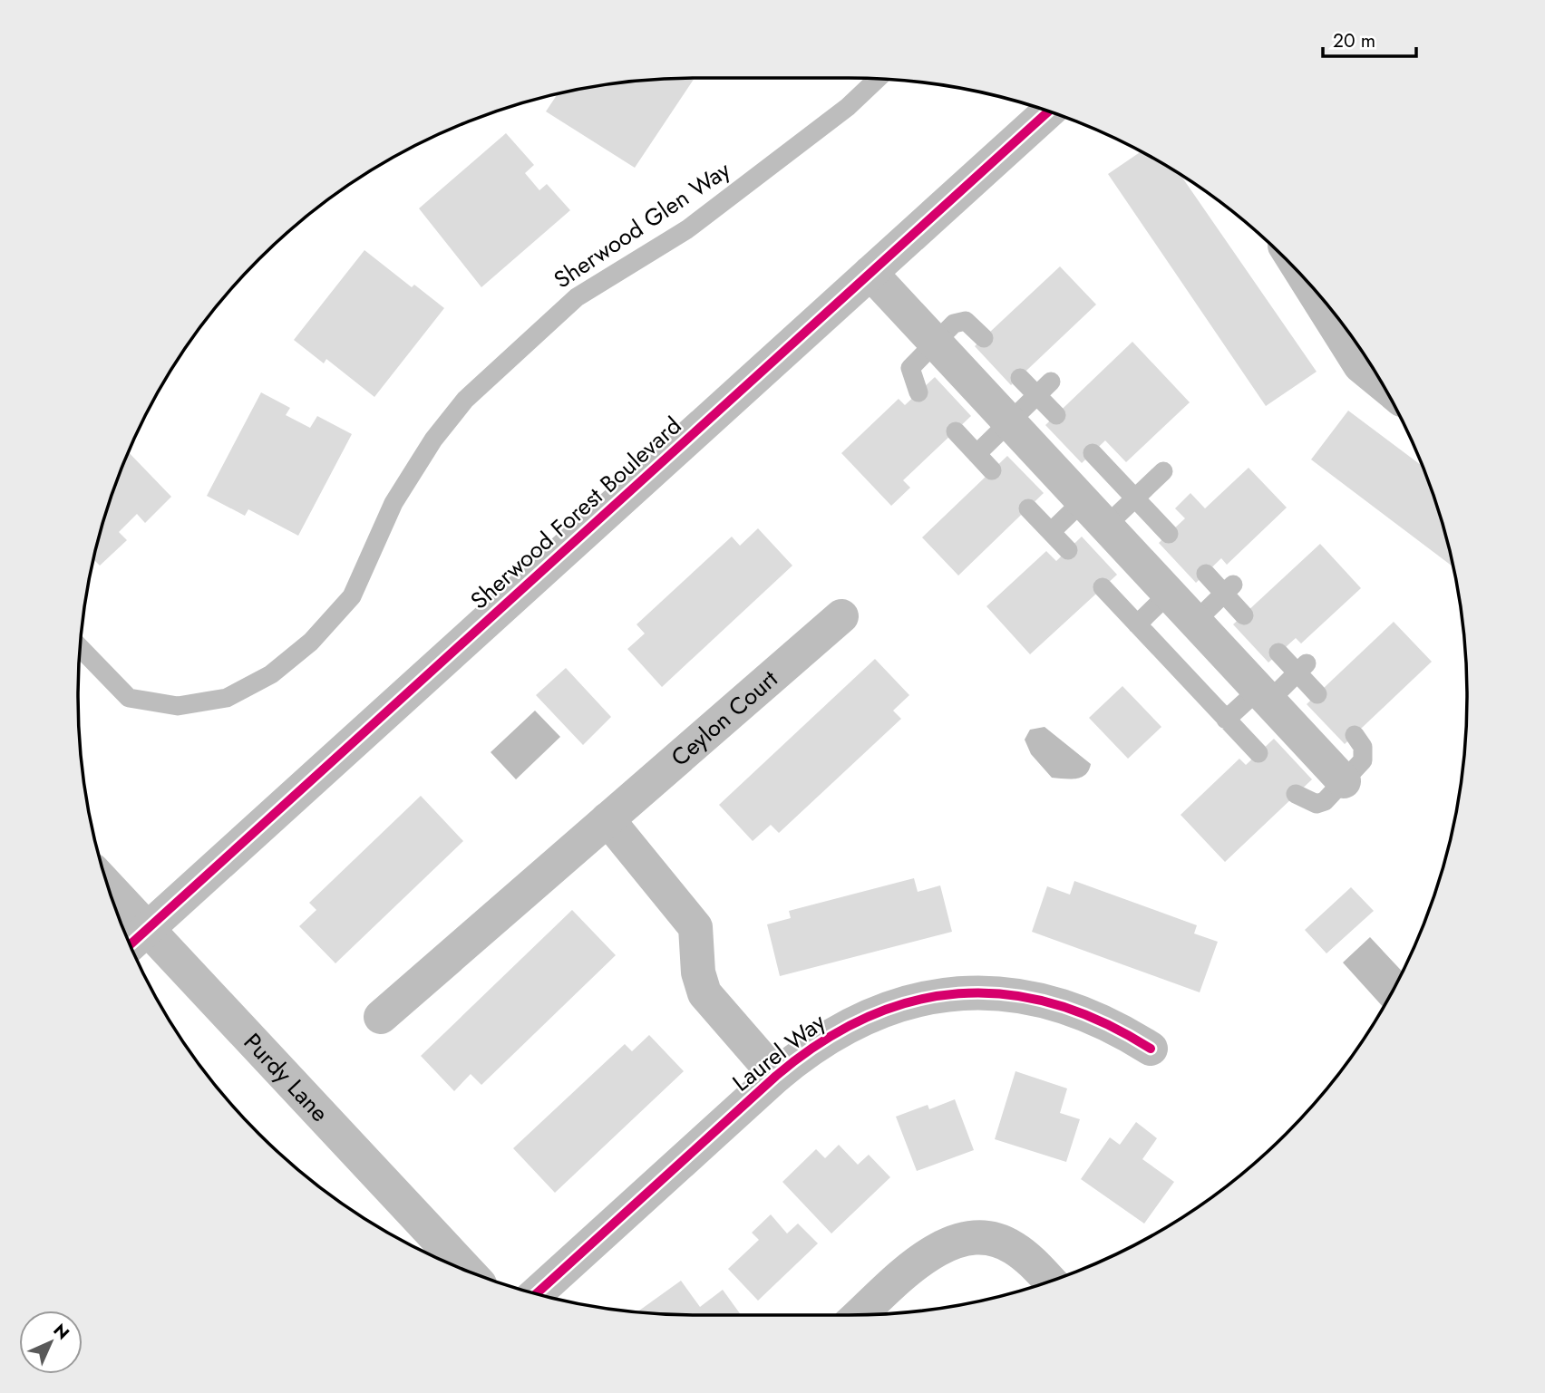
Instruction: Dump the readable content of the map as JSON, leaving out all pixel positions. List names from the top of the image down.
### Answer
{
  "streets": {
    "street": [
      "Sherwood Forest Boulevard",
      "Ceylon Court",
      "Laurel Way",
      "Purdy Lane"
    ],
    "lane": ["Sherwood Glen Way"]
  },
  "crossings": [
    ["Sherwood Forest Boulevard", "Purdy Lane"]
  ],
  "scale_bar": "20 m",
  "north": "top right"
}
